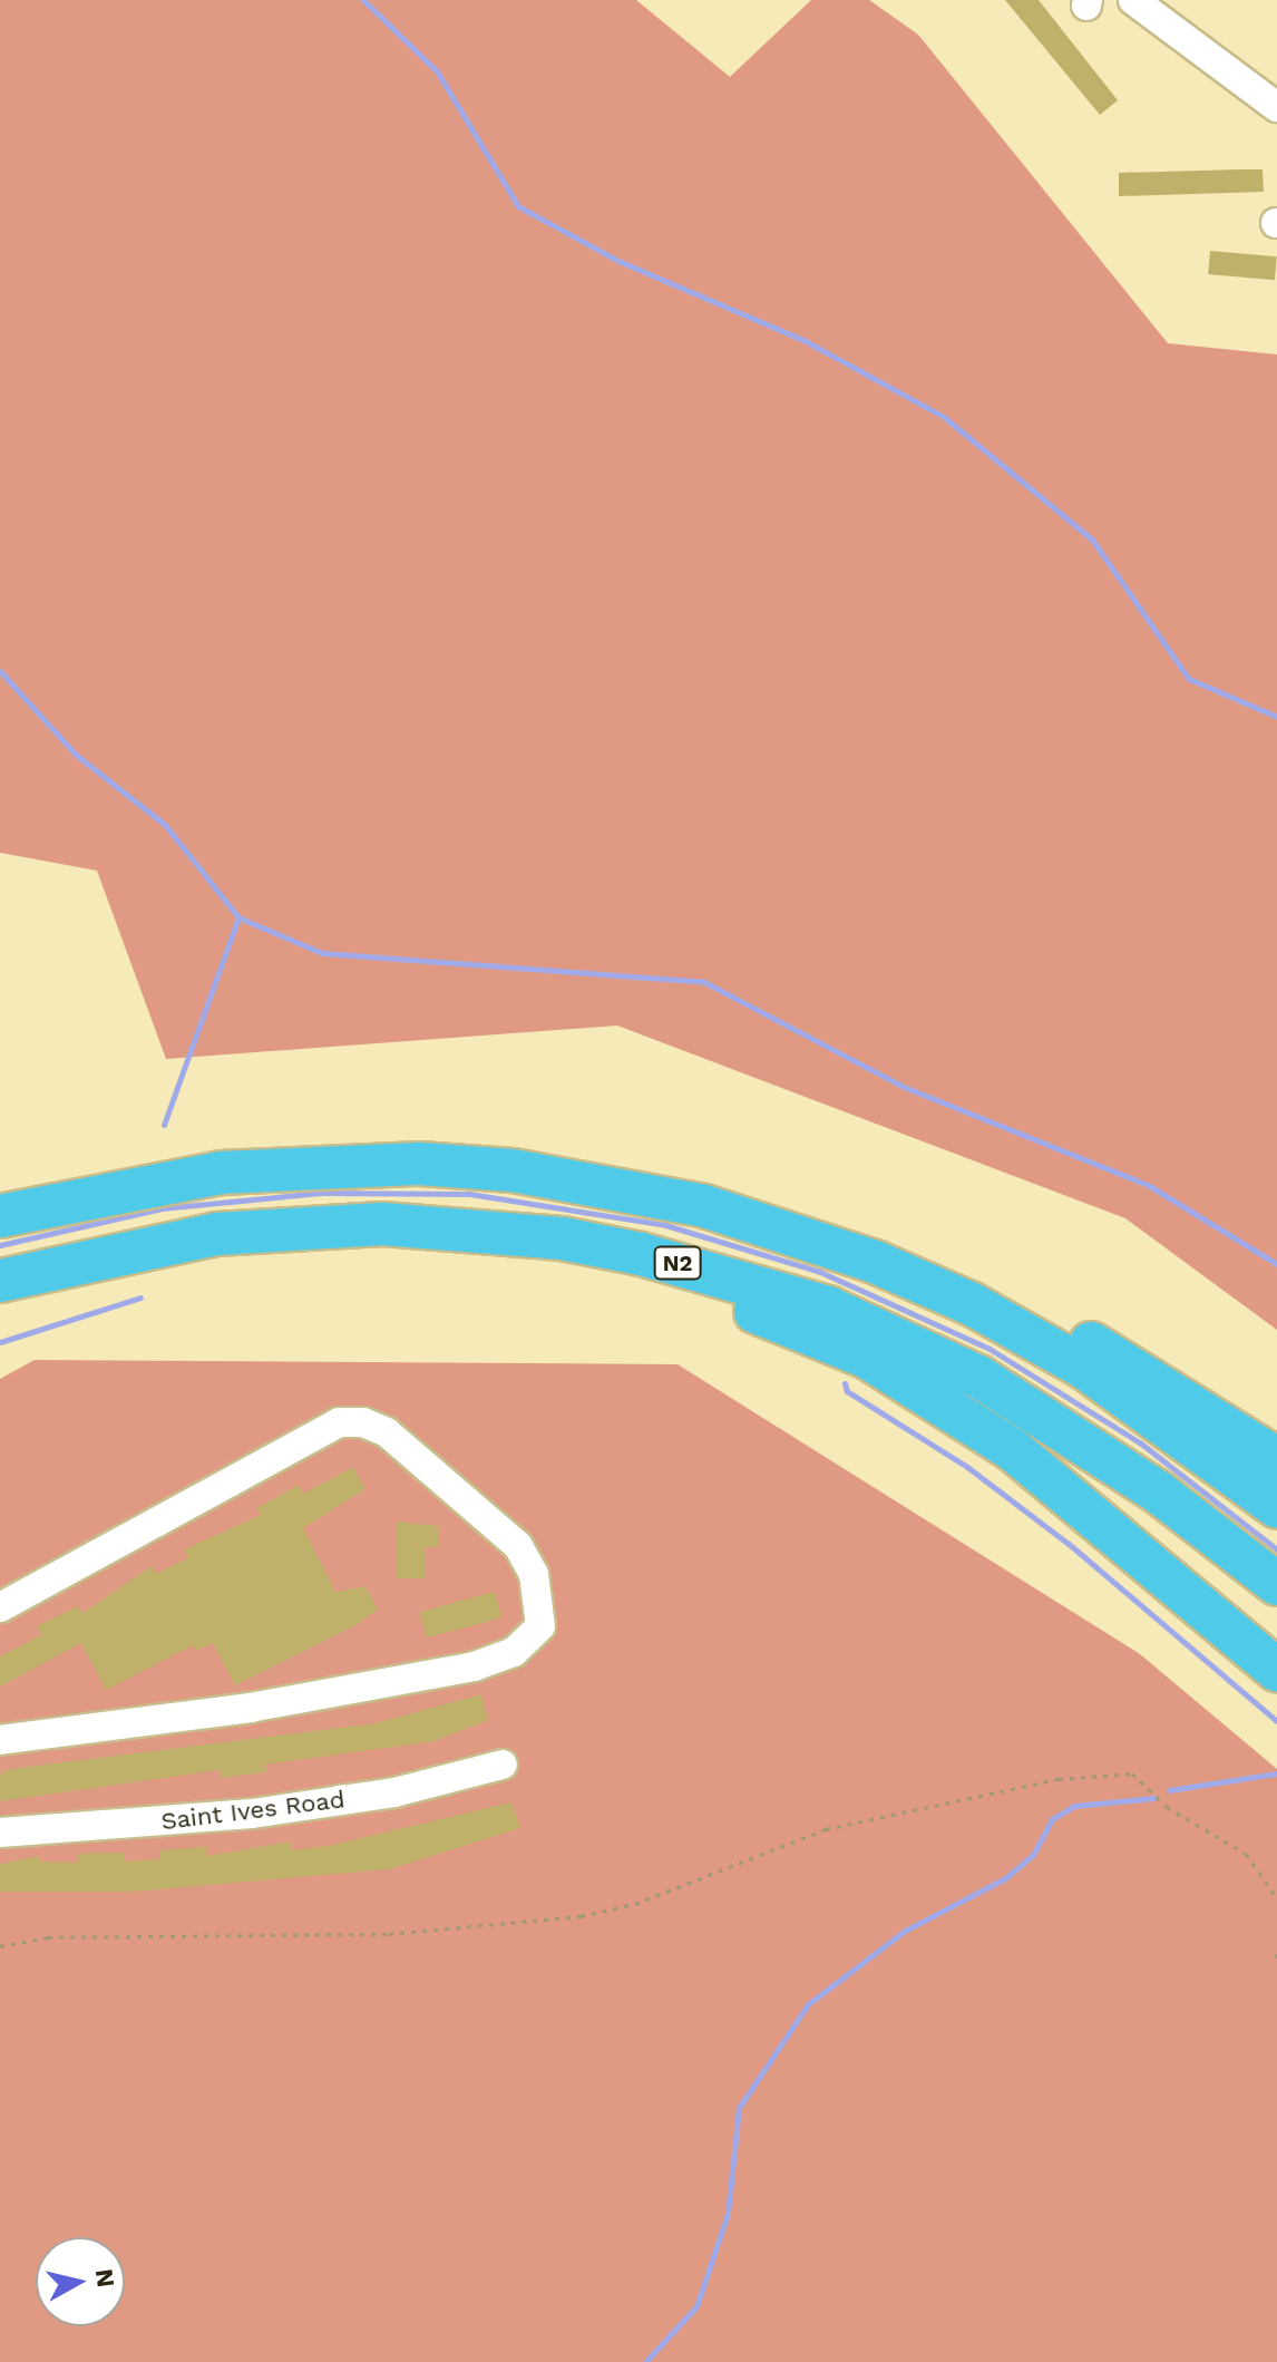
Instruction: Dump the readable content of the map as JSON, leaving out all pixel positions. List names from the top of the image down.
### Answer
{
  "streets": {
    "highway": ["N2"],
    "street": ["Saint Ives Road"]
  },
  "north": "right"
}
